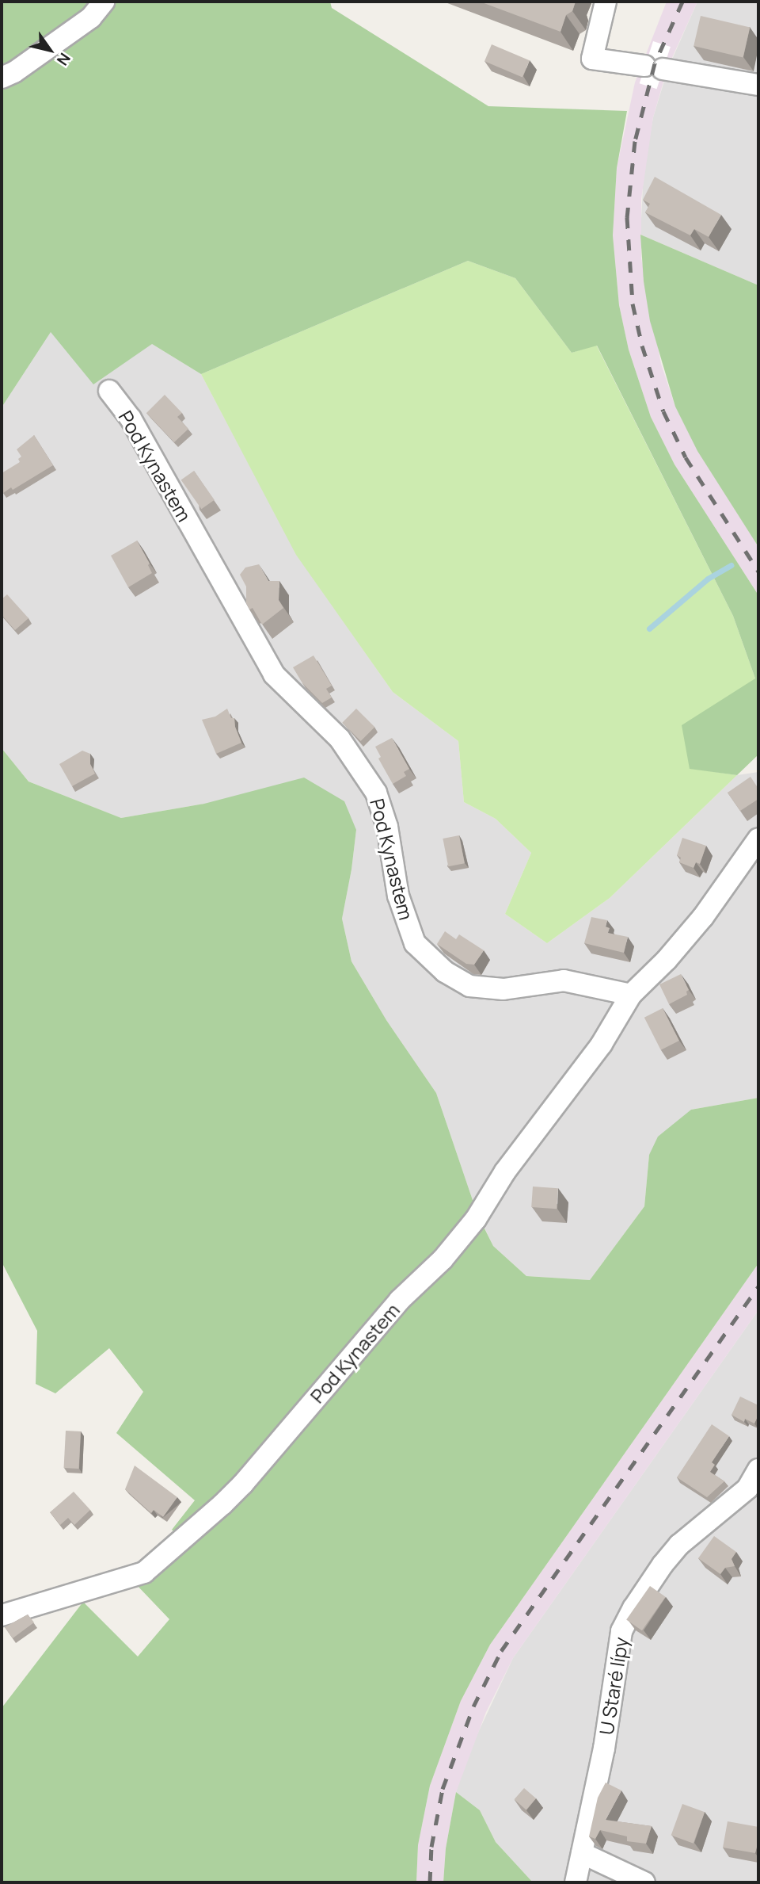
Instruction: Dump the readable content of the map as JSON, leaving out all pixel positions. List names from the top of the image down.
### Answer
{
  "streets": {
    "street": ["Pod Kynastem", "U Staré lípy"]
  },
  "north": "bottom right"
}
